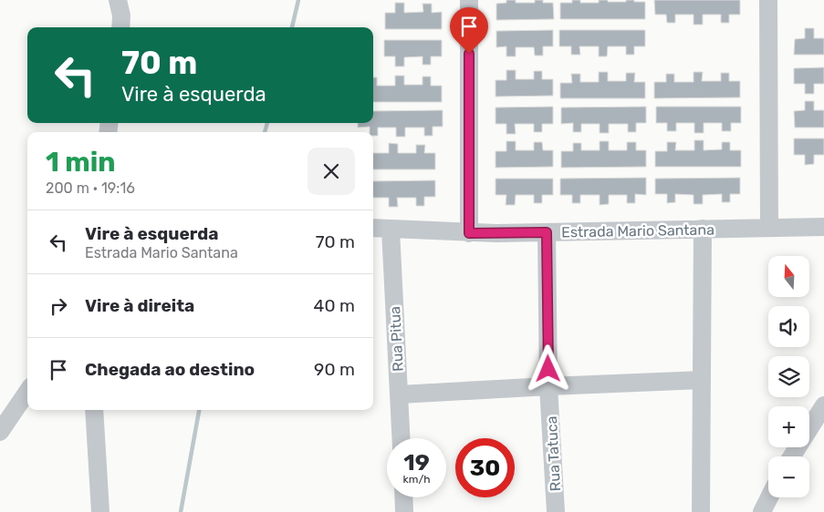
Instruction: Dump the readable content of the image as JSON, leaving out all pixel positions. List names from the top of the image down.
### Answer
{
  "streets": {
    "street": ["Estrada Mario Santana", "Rua Pitua", "Rua Tatuca"]
  },
  "crossings": [
    ["Estrada Mario Santana", "Rua Pitua"],
    ["Estrada Mario Santana", "Rua Tatuca"]
  ],
  "north": "top",
  "page": {
    "turn": ["70 m", "Vire à esquerda"],
    "heading": ["1 min", "200 m · 19:16"],
    "list": [
      {
        "name": "Vire à esquerda",
        "note": "Estrada Mario Santana",
        "value": "70 m"
      },
      {
        "name": "Vire à direita",
        "value": "40 m"
      },
      {
        "name": "Chegada ao destino",
        "value": "90 m"
      }
    ],
    "map_buttons": ["+", "−"],
    "speed": "19 km/h",
    "limit": "30"
  }
}
